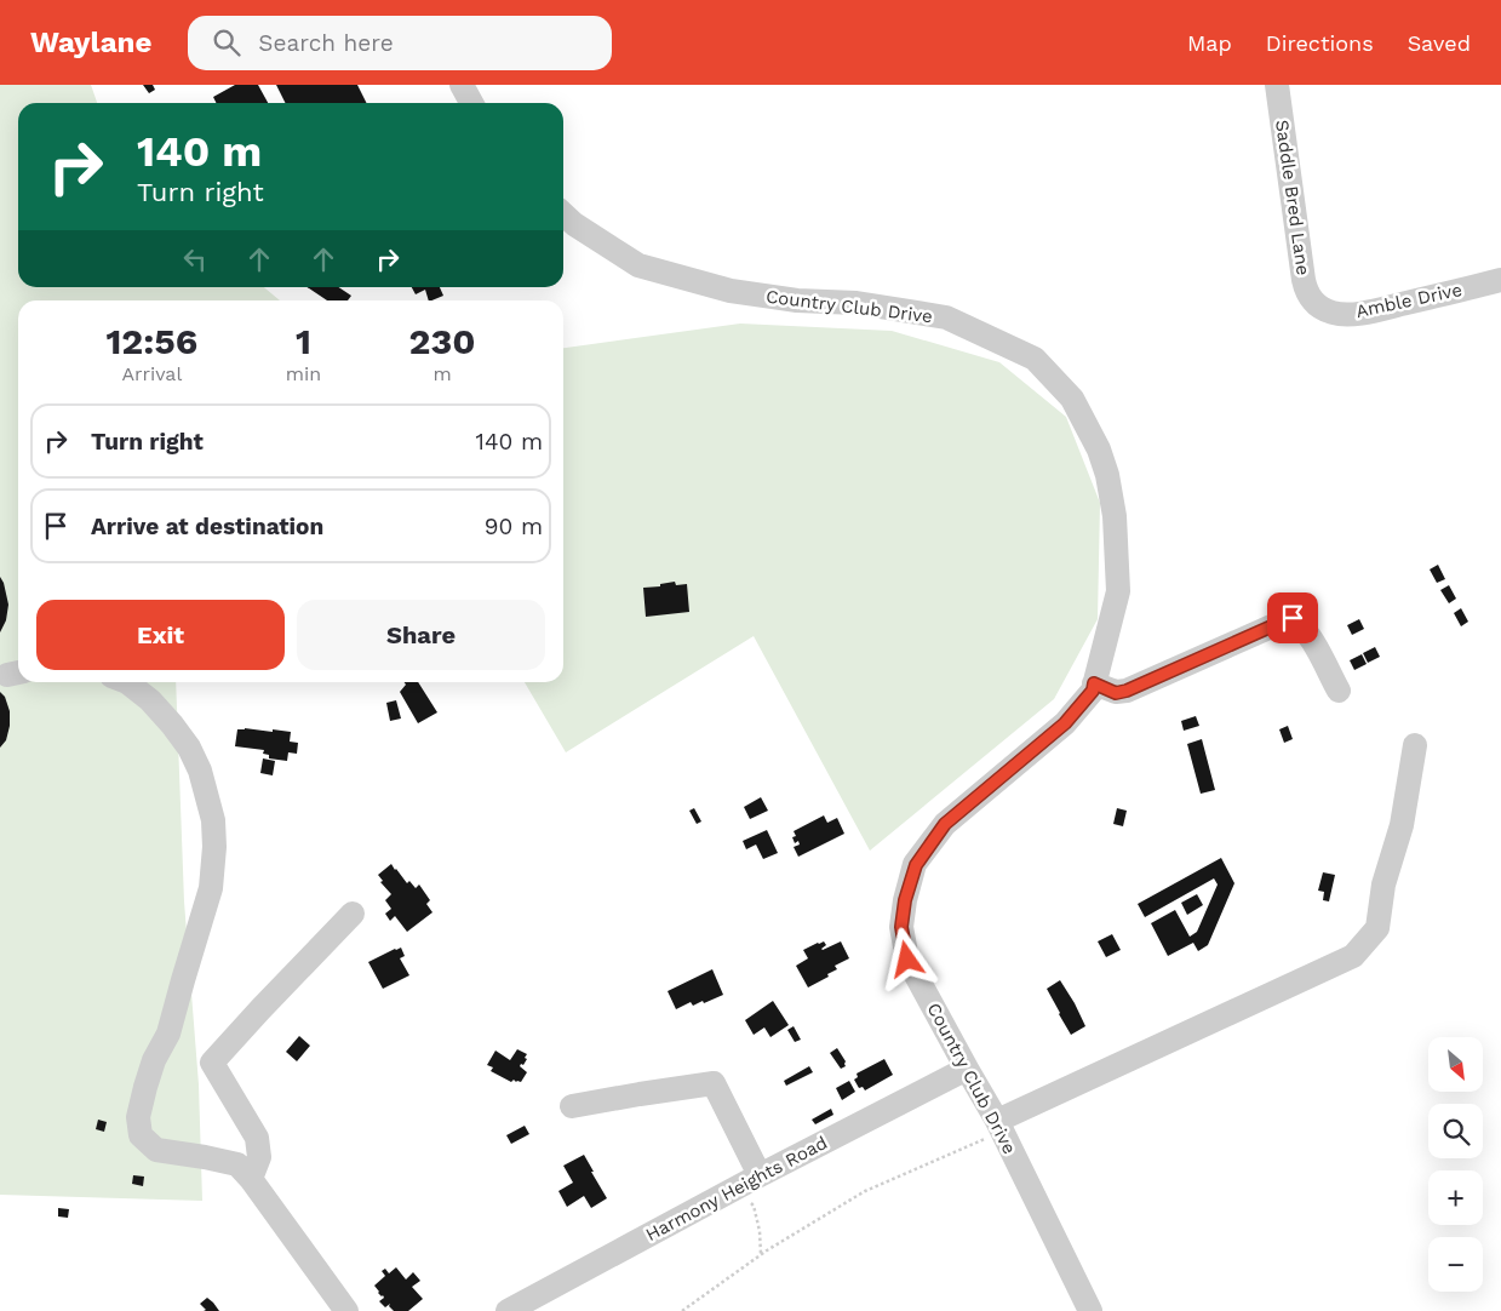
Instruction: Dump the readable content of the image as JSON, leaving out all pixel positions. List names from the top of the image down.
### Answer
{
  "streets": {
    "street": [
      "Saddle Bred Lane",
      "Amble Drive",
      "Country Club Drive",
      "Harmony Heights Road"
    ]
  },
  "crossings": [
    ["Saddle Bred Lane", "Amble Drive"],
    ["Country Club Drive", "Harmony Heights Road"]
  ],
  "north": "bottom right",
  "page": {
    "header": "Waylane",
    "search": "Search here",
    "nav": ["Map", "Directions", "Saved"],
    "turn": ["140 m", "Turn right"],
    "eta": [
      "12:56",
      "Arrival",
      "1",
      "min",
      "230",
      "m"
    ],
    "list": [
      {
        "name": "Turn right",
        "value": "140 m"
      },
      {
        "name": "Arrive at destination",
        "value": "90 m"
      }
    ],
    "buttons": ["Exit", "Share"],
    "map_buttons": ["+", "−"]
  }
}
